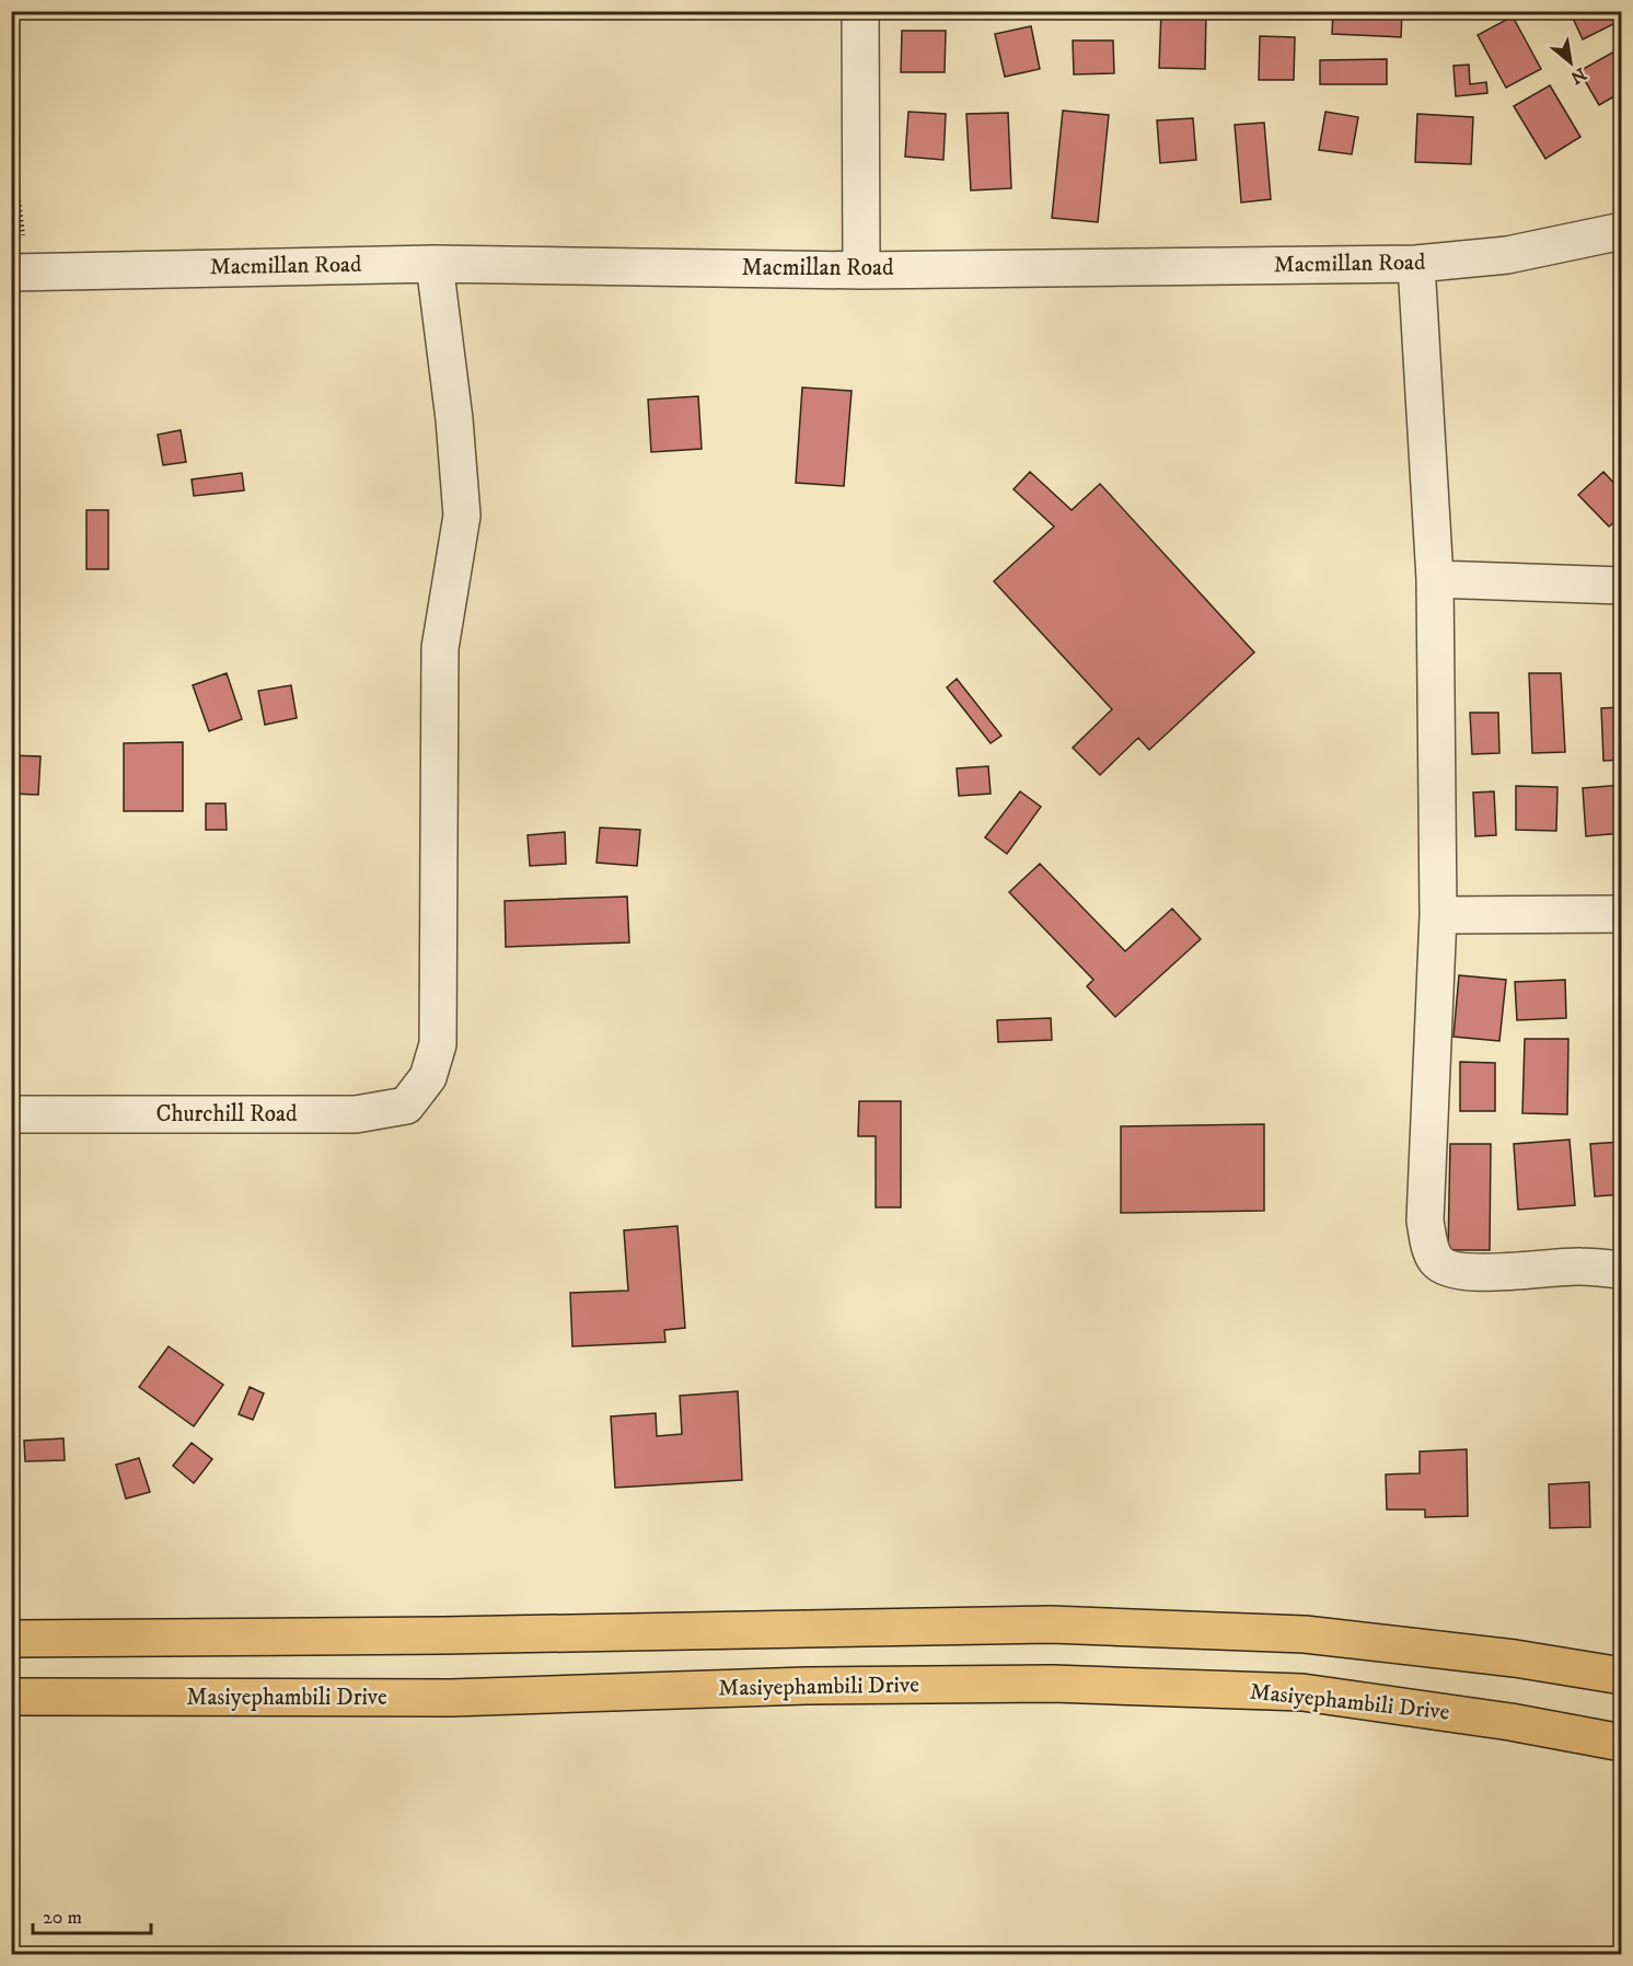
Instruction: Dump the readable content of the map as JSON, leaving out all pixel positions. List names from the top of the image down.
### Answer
{
  "streets": {
    "main road": ["Masiyephambili Drive"],
    "street": ["Macmillan Road", "Churchill Road"]
  },
  "crossings": [
    ["Macmillan Road", "Churchill Road"]
  ],
  "scale_bar": "20 m",
  "north": "bottom right"
}
